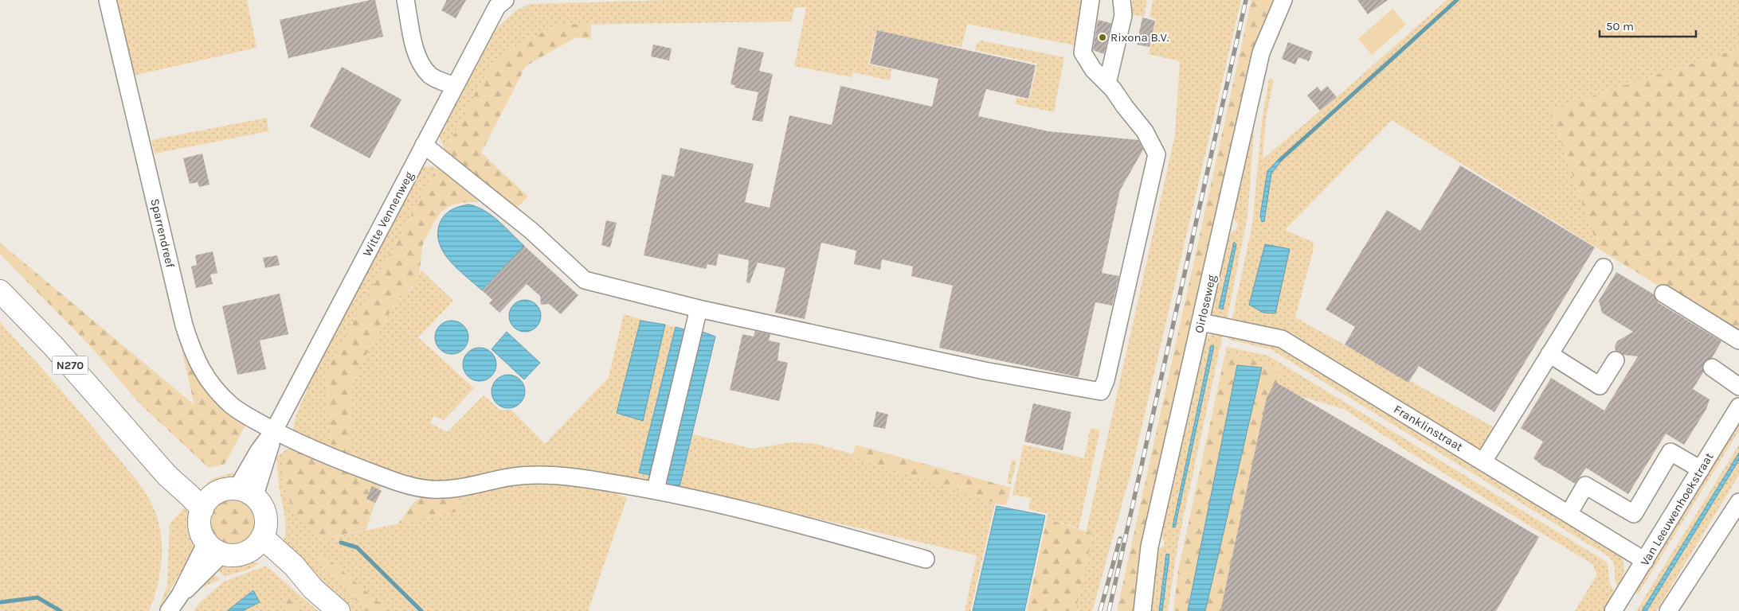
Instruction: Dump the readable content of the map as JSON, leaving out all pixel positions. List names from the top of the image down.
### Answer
{
  "streets": {
    "main road": ["N270"],
    "street": [
      "Witte Vennenweg",
      "Sparrendreef",
      "Oirloseweg",
      "Franklinstraat",
      "Van Leeuwenhoekstraat"
    ]
  },
  "crossings": [
    ["Witte Vennenweg", "Sparrendreef"],
    ["Witte Vennenweg", "N270"],
    ["Oirloseweg", "Franklinstraat"],
    ["Franklinstraat", "Van Leeuwenhoekstraat"]
  ],
  "places": ["Rixona B.V."],
  "scale_bar": "50 m"
}
